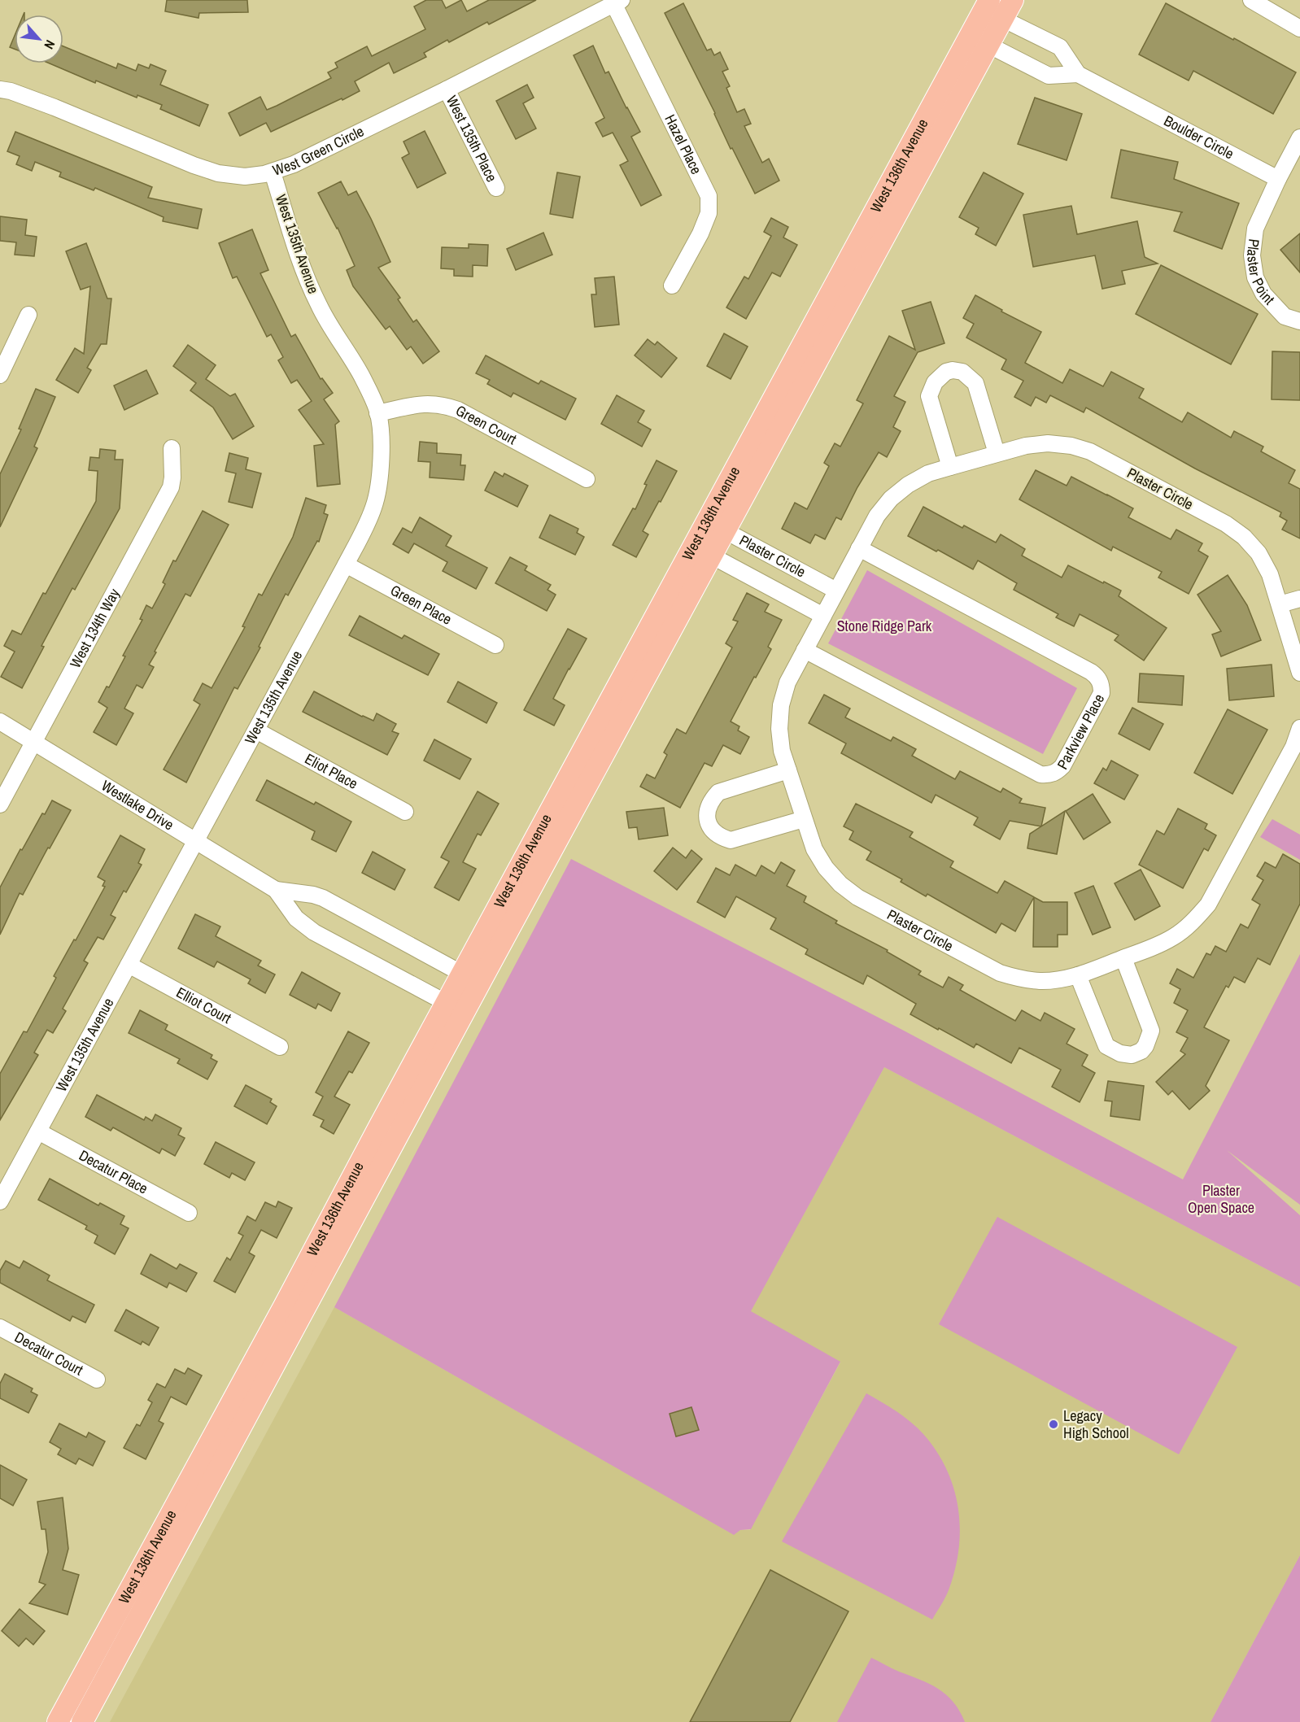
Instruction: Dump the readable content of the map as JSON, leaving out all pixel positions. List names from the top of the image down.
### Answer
{
  "streets": {
    "main road": ["West 136th Avenue"],
    "street": [
      "Boulder Circle",
      "West 135th Place",
      "Hazel Place",
      "West Green Circle",
      "West 135th Avenue",
      "Plaster Point",
      "Green Court",
      "Plaster Circle",
      "Green Place",
      "West 134th Way",
      "Parkview Place",
      "Eliot Place",
      "Westlake Drive",
      "Elliot Court",
      "Decatur Place",
      "Decatur Court"
    ]
  },
  "crossings": [
    ["Boulder Circle", "West 136th Avenue"],
    ["Boulder Circle", "Plaster Point"],
    ["West 135th Place", "West Green Circle"],
    ["Hazel Place", "West Green Circle"],
    ["West Green Circle", "West 135th Avenue"],
    ["West 136th Avenue", "Plaster Circle"],
    ["West 136th Avenue", "Westlake Drive"],
    ["West 135th Avenue", "Green Court"],
    ["West 135th Avenue", "Green Place"],
    ["West 135th Avenue", "Eliot Place"],
    ["West 135th Avenue", "Westlake Drive"],
    ["West 135th Avenue", "Elliot Court"],
    ["West 135th Avenue", "Decatur Place"],
    ["Plaster Circle", "Parkview Place"],
    ["West 134th Way", "Westlake Drive"]
  ],
  "parks": ["Stone Ridge Park", "Plaster Open Space"],
  "places": ["Legacy High School"],
  "north": "bottom right"
}
